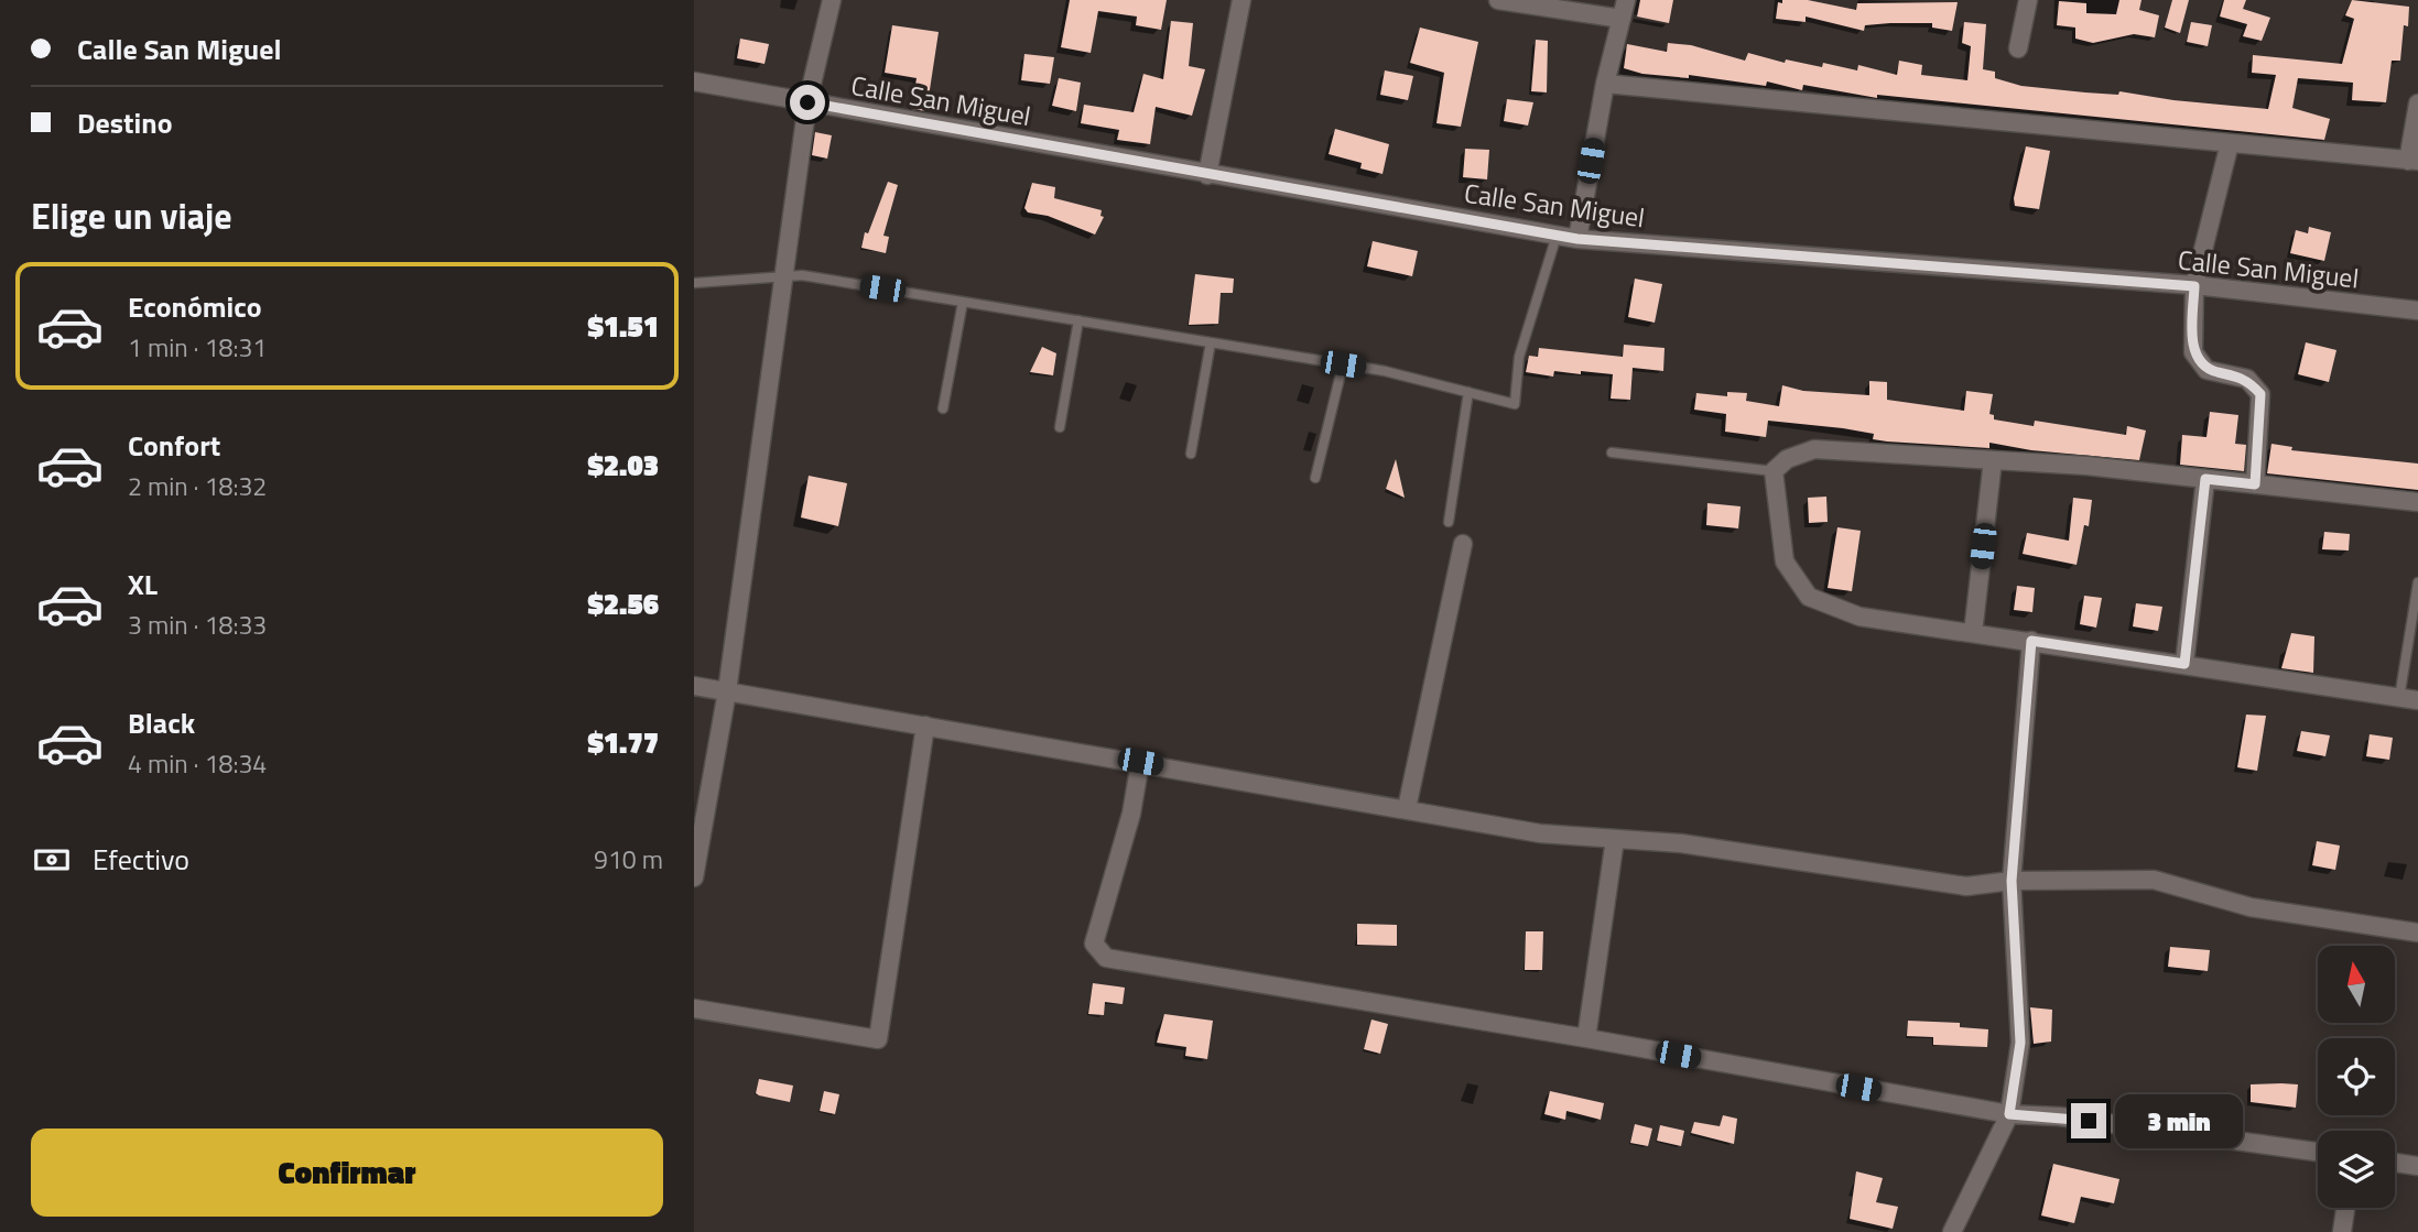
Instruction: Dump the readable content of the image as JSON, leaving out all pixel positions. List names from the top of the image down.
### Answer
{
  "streets": {
    "street": ["Calle San Miguel"]
  },
  "north": "top",
  "page": {
    "banner": ["Calle San Miguel", "Destino"],
    "heading": "Elige un viaje",
    "list": [
      {
        "name": "Económico",
        "note": "1 min · 18:31",
        "value": "$1.51"
      },
      {
        "name": "Confort",
        "note": "2 min · 18:32",
        "value": "$2.03"
      },
      {
        "name": "XL",
        "note": "3 min · 18:33",
        "value": "$2.56"
      },
      {
        "name": "Black",
        "note": "4 min · 18:34",
        "value": "$1.77"
      }
    ],
    "pay": ["Efectivo", "910 m"],
    "bubble": "3 min",
    "buttons": "Confirmar"
  }
}
